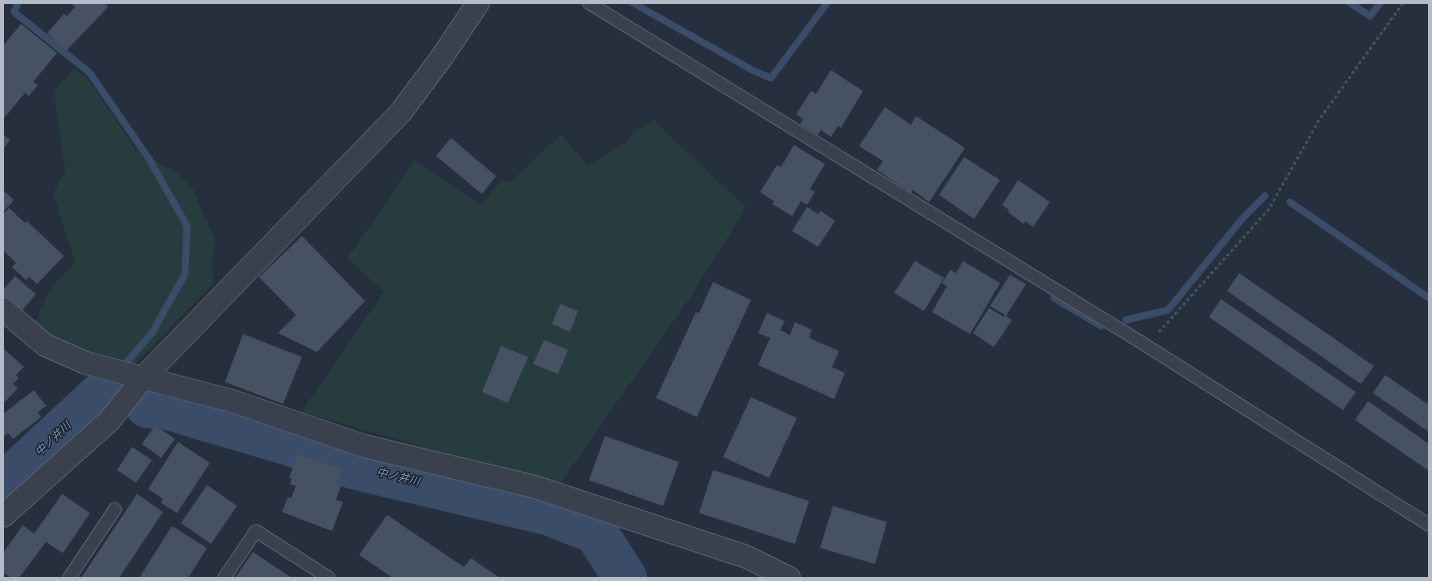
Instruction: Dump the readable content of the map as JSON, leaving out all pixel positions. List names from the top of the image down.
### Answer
{
  "water": ["中ノ井川"]
}
